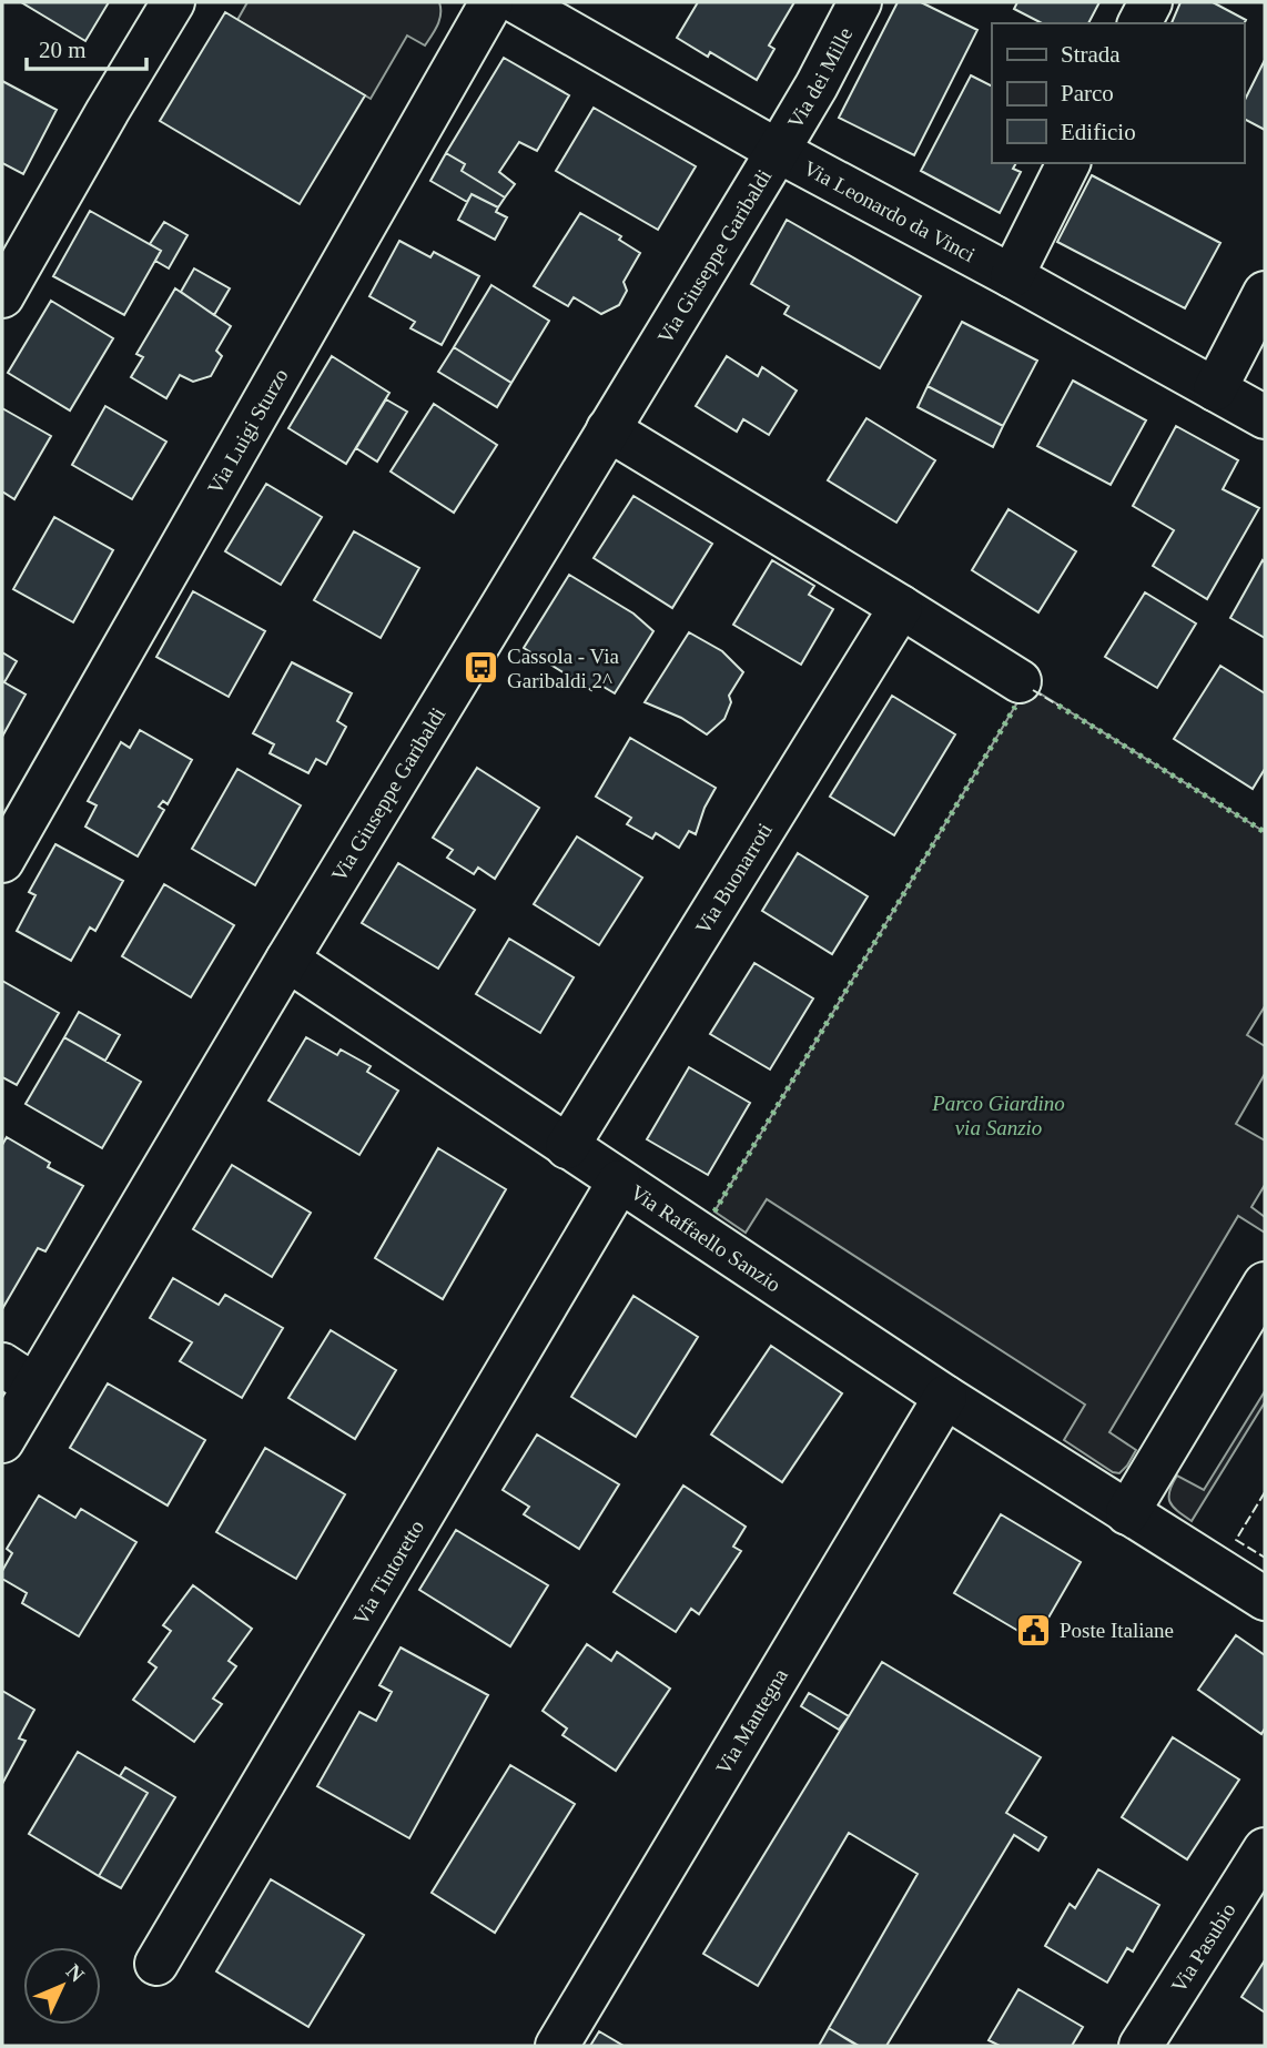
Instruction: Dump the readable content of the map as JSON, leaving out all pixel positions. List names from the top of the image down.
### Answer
{
  "streets": {
    "street": [
      "Via dei Mille",
      "Via Leonardo da Vinci",
      "Via Giuseppe Garibaldi",
      "Via Luigi Sturzo",
      "Via Buonarroti",
      "Via Raffaello Sanzio",
      "Via Tintoretto",
      "Via Mantegna",
      "Via Pasubio"
    ]
  },
  "crossings": [
    ["Via dei Mille", "Via Leonardo da Vinci"],
    ["Via dei Mille", "Via Giuseppe Garibaldi"],
    ["Via Leonardo da Vinci", "Via Giuseppe Garibaldi"],
    ["Via Giuseppe Garibaldi", "Via Raffaello Sanzio"],
    ["Via Buonarroti", "Via Raffaello Sanzio"],
    ["Via Raffaello Sanzio", "Via Tintoretto"],
    ["Via Raffaello Sanzio", "Via Mantegna"]
  ],
  "parks": ["Parco Giardino via Sanzio"],
  "places": {
    "bus stop": ["Cassola - Via Garibaldi 2^"],
    "public building": ["Poste Italiane"]
  },
  "legend": ["Strada", "Parco", "Edificio"],
  "scale_bar": "20 m",
  "north": "top right"
}
